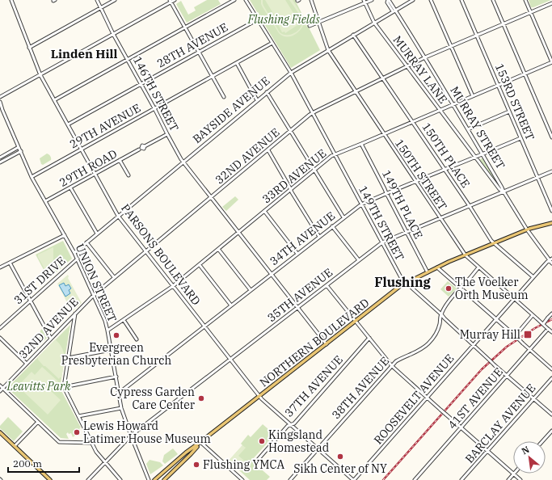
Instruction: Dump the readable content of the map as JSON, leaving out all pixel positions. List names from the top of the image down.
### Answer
{
  "streets": {
    "main road": ["NORTHERN BOULEVARD"],
    "street": [
      "28TH AVENUE",
      "MURRAY LANE",
      "146TH STREET",
      "153RD STREET",
      "BAYSIDE AVENUE",
      "29TH AVENUE",
      "MURRAY STREET",
      "150TH PLACE",
      "32ND AVENUE",
      "29TH ROAD",
      "150TH STREET",
      "33RD AVENUE",
      "149TH PLACE",
      "149TH STREET",
      "34TH AVENUE",
      "PARSONS BOULEVARD",
      "31ST DRIVE",
      "UNION STREET",
      "35TH AVENUE",
      "37TH AVENUE",
      "38TH AVENUE",
      "41ST AVENUE",
      "ROOSEVELT AVENUE",
      "BARCLAY AVENUE"
    ]
  },
  "crossings": [
    ["28TH AVENUE", "146TH STREET"],
    ["28TH AVENUE", "149TH STREET"],
    ["28TH AVENUE", "PARSONS BOULEVARD"],
    ["MURRAY LANE", "BAYSIDE AVENUE"],
    ["MURRAY LANE", "MURRAY STREET"],
    ["MURRAY LANE", "32ND AVENUE"],
    ["MURRAY LANE", "33RD AVENUE"],
    ["MURRAY LANE", "34TH AVENUE"],
    ["MURRAY LANE", "35TH AVENUE"],
    ["146TH STREET", "BAYSIDE AVENUE"],
    ["146TH STREET", "29TH AVENUE"],
    ["146TH STREET", "32ND AVENUE"],
    ["146TH STREET", "33RD AVENUE"],
    ["146TH STREET", "34TH AVENUE"],
    ["146TH STREET", "35TH AVENUE"],
    ["146TH STREET", "NORTHERN BOULEVARD"],
    ["153RD STREET", "32ND AVENUE"],
    ["153RD STREET", "33RD AVENUE"],
    ["153RD STREET", "34TH AVENUE"],
    ["153RD STREET", "35TH AVENUE"],
    ["BAYSIDE AVENUE", "MURRAY STREET"],
    ["BAYSIDE AVENUE", "150TH PLACE"],
    ["BAYSIDE AVENUE", "150TH STREET"],
    ["BAYSIDE AVENUE", "149TH STREET"],
    ["BAYSIDE AVENUE", "PARSONS BOULEVARD"],
    ["BAYSIDE AVENUE", "UNION STREET"],
    ["29TH AVENUE", "149TH STREET"],
    ["29TH AVENUE", "PARSONS BOULEVARD"],
    ["29TH AVENUE", "UNION STREET"],
    ["MURRAY STREET", "32ND AVENUE"],
    ["MURRAY STREET", "33RD AVENUE"],
    ["MURRAY STREET", "34TH AVENUE"],
    ["MURRAY STREET", "35TH AVENUE"],
    ["MURRAY STREET", "NORTHERN BOULEVARD"],
    ["MURRAY STREET", "ROOSEVELT AVENUE"],
    ["150TH PLACE", "32ND AVENUE"],
    ["150TH PLACE", "33RD AVENUE"],
    ["150TH PLACE", "34TH AVENUE"],
    ["150TH PLACE", "35TH AVENUE"],
    ["150TH PLACE", "NORTHERN BOULEVARD"],
    ["150TH PLACE", "ROOSEVELT AVENUE"],
    ["32ND AVENUE", "150TH STREET"],
    ["32ND AVENUE", "149TH STREET"],
    ["32ND AVENUE", "PARSONS BOULEVARD"],
    ["32ND AVENUE", "UNION STREET"],
    ["29TH ROAD", "PARSONS BOULEVARD"],
    ["29TH ROAD", "UNION STREET"],
    ["150TH STREET", "33RD AVENUE"],
    ["150TH STREET", "34TH AVENUE"],
    ["150TH STREET", "35TH AVENUE"],
    ["150TH STREET", "NORTHERN BOULEVARD"],
    ["150TH STREET", "38TH AVENUE"],
    ["150TH STREET", "41ST AVENUE"],
    ["150TH STREET", "ROOSEVELT AVENUE"],
    ["33RD AVENUE", "149TH PLACE"],
    ["33RD AVENUE", "149TH STREET"],
    ["33RD AVENUE", "PARSONS BOULEVARD"],
    ["33RD AVENUE", "UNION STREET"],
    ["149TH PLACE", "34TH AVENUE"],
    ["149TH PLACE", "35TH AVENUE"],
    ["149TH PLACE", "NORTHERN BOULEVARD"],
    ["149TH STREET", "34TH AVENUE"],
    ["149TH STREET", "35TH AVENUE"],
    ["149TH STREET", "NORTHERN BOULEVARD"],
    ["149TH STREET", "38TH AVENUE"],
    ["149TH STREET", "41ST AVENUE"],
    ["149TH STREET", "ROOSEVELT AVENUE"],
    ["149TH STREET", "BARCLAY AVENUE"],
    ["34TH AVENUE", "PARSONS BOULEVARD"],
    ["34TH AVENUE", "UNION STREET"],
    ["PARSONS BOULEVARD", "35TH AVENUE"],
    ["PARSONS BOULEVARD", "NORTHERN BOULEVARD"],
    ["PARSONS BOULEVARD", "37TH AVENUE"],
    ["PARSONS BOULEVARD", "38TH AVENUE"],
    ["PARSONS BOULEVARD", "ROOSEVELT AVENUE"],
    ["31ST DRIVE", "UNION STREET"],
    ["UNION STREET", "35TH AVENUE"]
  ],
  "districts": ["Linden Hill", "Flushing"],
  "parks": ["Flushing Fields", "Leavitts Park"],
  "places": {
    "other": [
      "The Voelker Orth Museum",
      "Evergreen Presbyterian Church",
      "Cypress Garden Care Center",
      "Lewis Howard Latimer House Museum",
      "Kingsland Homestead",
      "Sikh Center of NY",
      "Flushing YMCA"
    ],
    "transit": ["Murray Hill"]
  },
  "scale_bar": "200 m",
  "north": "top left"
}
